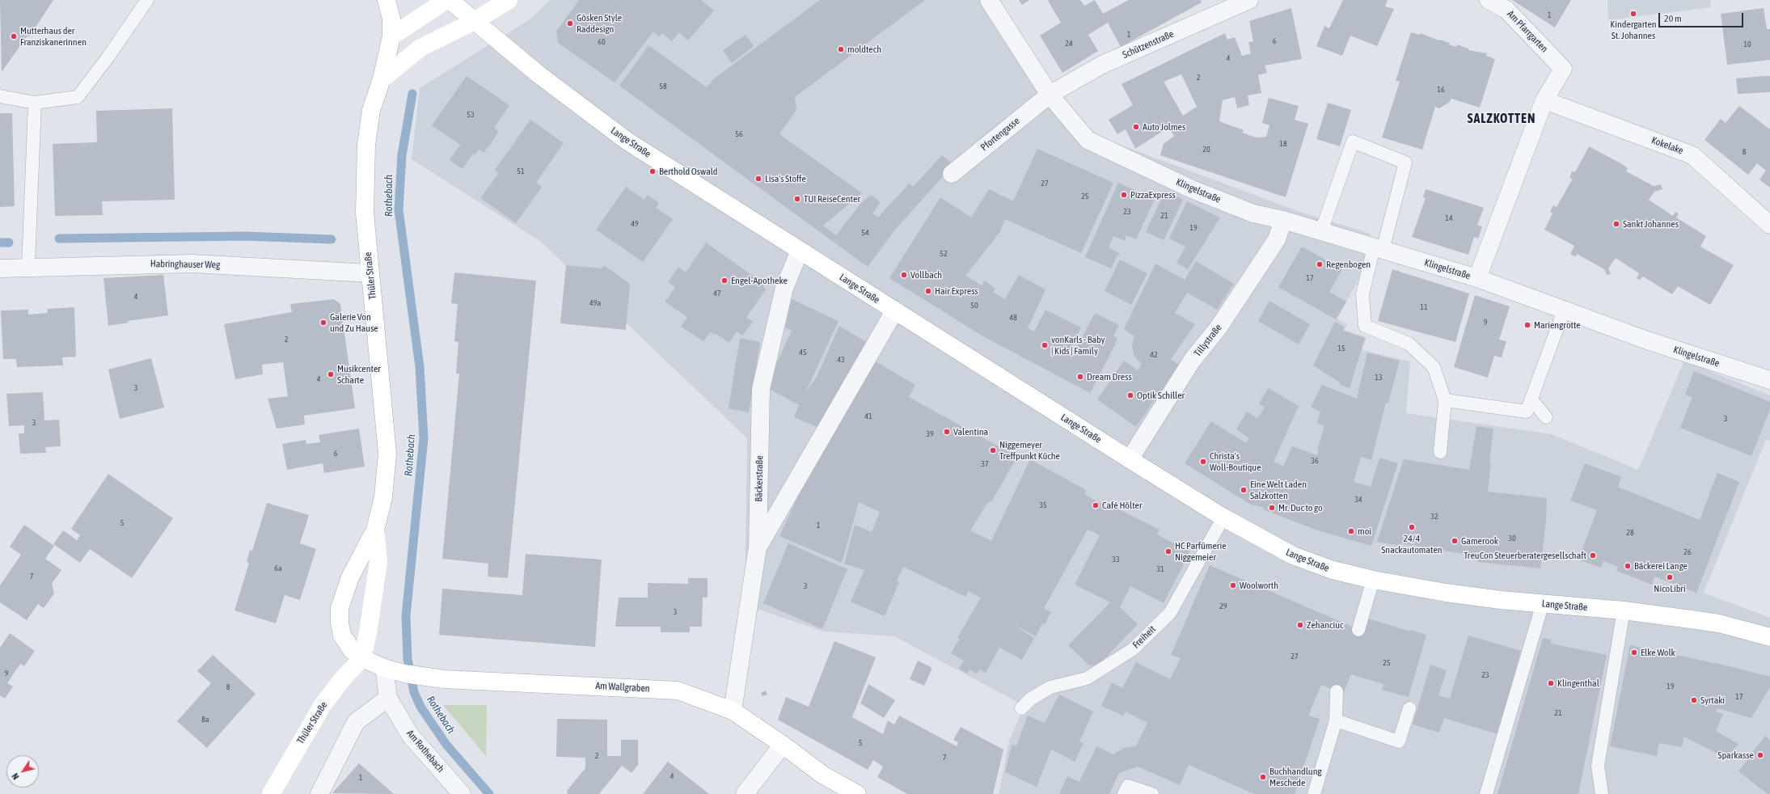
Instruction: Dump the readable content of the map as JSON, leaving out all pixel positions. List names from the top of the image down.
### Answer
{
  "streets": {
    "main road": ["Lange Straße", "Thüler Straße", "Am Wallgraben"],
    "street": [
      "Am Pfarrgarten",
      "Schützenstraße",
      "Pfortengasse",
      "Kokelake",
      "Klingelstraße",
      "Habringhauser Weg",
      "Tillystraße",
      "Bäckerstraße",
      "Am Rothebach"
    ],
    "lane": ["Freiheit"]
  },
  "crossings": [
    ["Am Pfarrgarten", "Klingelstraße"],
    ["Schützenstraße", "Pfortengasse"],
    ["Schützenstraße", "Klingelstraße"],
    ["Pfortengasse", "Klingelstraße"],
    ["Lange Straße", "Tillystraße"],
    ["Lange Straße", "Bäckerstraße"],
    ["Lange Straße", "Freiheit"],
    ["Kokelake", "Klingelstraße"],
    ["Klingelstraße", "Tillystraße"],
    ["Habringhauser Weg", "Thüler Straße"],
    ["Thüler Straße", "Am Wallgraben"],
    ["Bäckerstraße", "Am Wallgraben"],
    ["Am Wallgraben", "Am Rothebach"]
  ],
  "districts": ["SALZKOTTEN"],
  "water": ["Rothebach"],
  "places": [
    "Kindergarten St. Johannes",
    "Gösken Style Raddesign",
    "Mutterhaus der Franziskanerinnen",
    "moldtech",
    "Auto Jolmes",
    "Berthold Oswald",
    "Lisa's Stoffe",
    "PizzaExpress",
    "TUI ReiseCenter",
    "Sankt Johannes",
    "Regenbogen",
    "Vollbach",
    "Engel-Apotheke",
    "Hair Express",
    "Galerie Von und Zu Hause",
    "Mariengrotte",
    "vonKarls - Baby | Kids | Family",
    "Musikcenter Scharte",
    "Dream Dress",
    "Optik Schiller",
    "Valentina",
    "Niggemeyer Treffpunkt Küche",
    "Christa's Woll-Boutique",
    "Eine Welt Laden Salzkotten",
    "Café Hölter",
    "Mr. Duc to go",
    "24/4 Snackautomaten",
    "moi",
    "Gamerook",
    "HC Parfümerie Niggemeier",
    "TreuCon Steuerberatergesellschaft",
    "Bäckerei Lange",
    "NicoLibri",
    "Woolworth",
    "Zehanciuc",
    "Elke Wolk",
    "Klingenthal",
    "Syrtaki",
    "Sparkasse",
    "Buchhandlung Meschede"
  ],
  "house_numbers": [
    "1",
    "1",
    "6",
    "60",
    "24",
    "10",
    "4",
    "2",
    "58",
    "16",
    "53",
    "56",
    "18",
    "20",
    "8",
    "51",
    "27",
    "25",
    "23",
    "21",
    "14",
    "49",
    "19",
    "54",
    "52",
    "17",
    "47",
    "4",
    "49a",
    "50",
    "11",
    "48",
    "9",
    "2",
    "15",
    "45",
    "42",
    "43",
    "13",
    "4",
    "3",
    "41",
    "3",
    "3",
    "39",
    "6",
    "36",
    "37",
    "34",
    "35",
    "32",
    "5",
    "1",
    "28",
    "30",
    "26",
    "33",
    "6a",
    "31",
    "7",
    "3",
    "29",
    "3",
    "27",
    "25",
    "9",
    "23",
    "19",
    "8",
    "17",
    "21",
    "8a",
    "5",
    "2",
    "7",
    "4",
    "1"
  ],
  "scale_bar": "20 m",
  "north": "bottom left"
}
